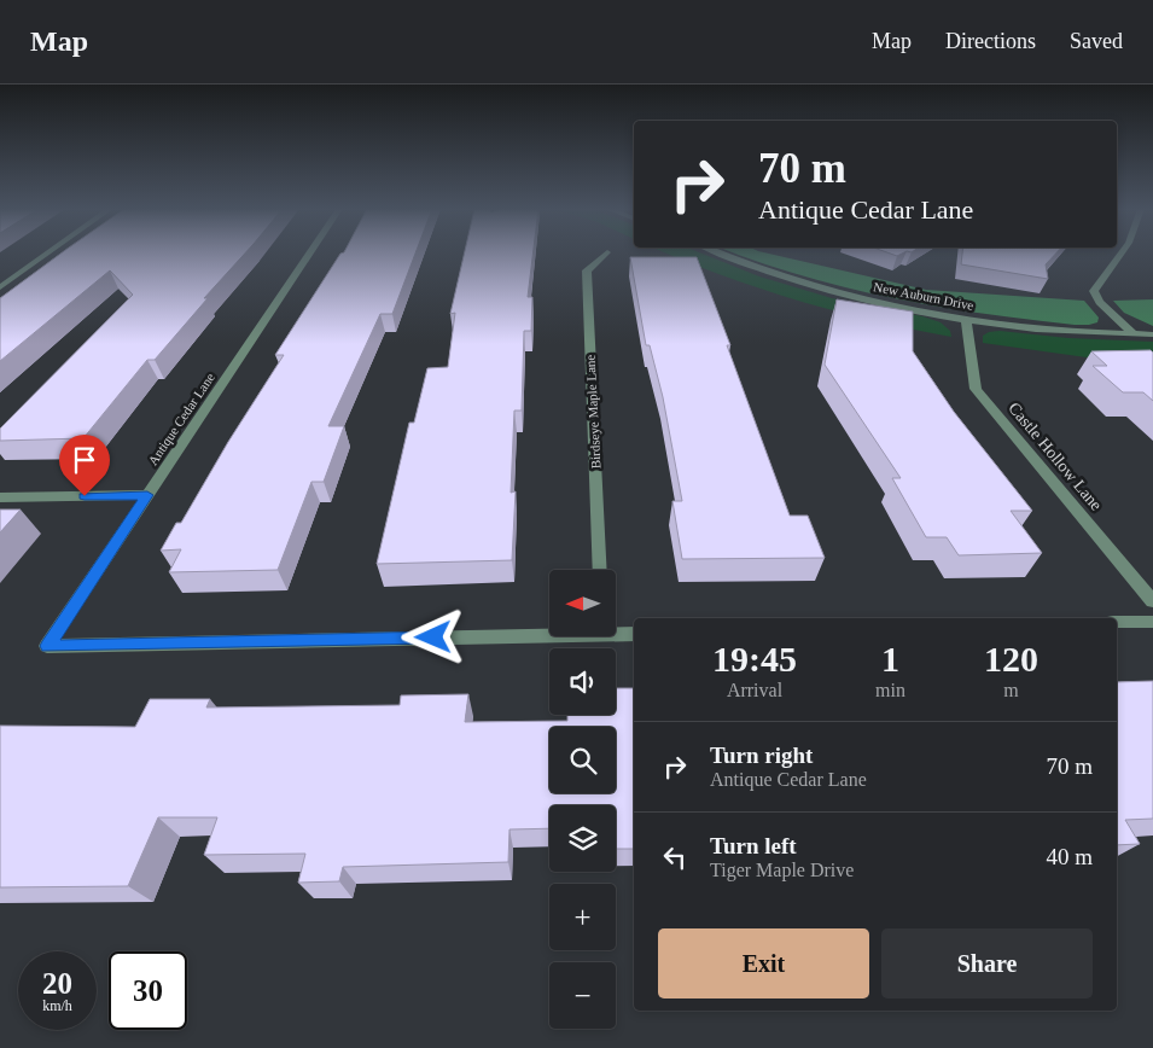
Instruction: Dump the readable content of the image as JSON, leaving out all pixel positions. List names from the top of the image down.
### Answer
{
  "streets": {
    "street": [
      "New Auburn Drive",
      "Birdseye Maple Lane",
      "Antique Cedar Lane",
      "Castle Hollow Lane"
    ]
  },
  "crossings": [
    ["New Auburn Drive", "Castle Hollow Lane"]
  ],
  "north": "left",
  "page": {
    "header": "Map",
    "nav": ["Map", "Directions", "Saved"],
    "turn": ["70 m", "Antique Cedar Lane"],
    "map_buttons": ["+", "−"],
    "eta": [
      "19:45",
      "Arrival",
      "1",
      "min",
      "120",
      "m"
    ],
    "list": [
      {
        "name": "Turn right",
        "note": "Antique Cedar Lane",
        "value": "70 m"
      },
      {
        "name": "Turn left",
        "note": "Tiger Maple Drive",
        "value": "40 m"
      }
    ],
    "buttons": ["Exit", "Share"],
    "speed": "20 km/h",
    "limit": "30"
  }
}
